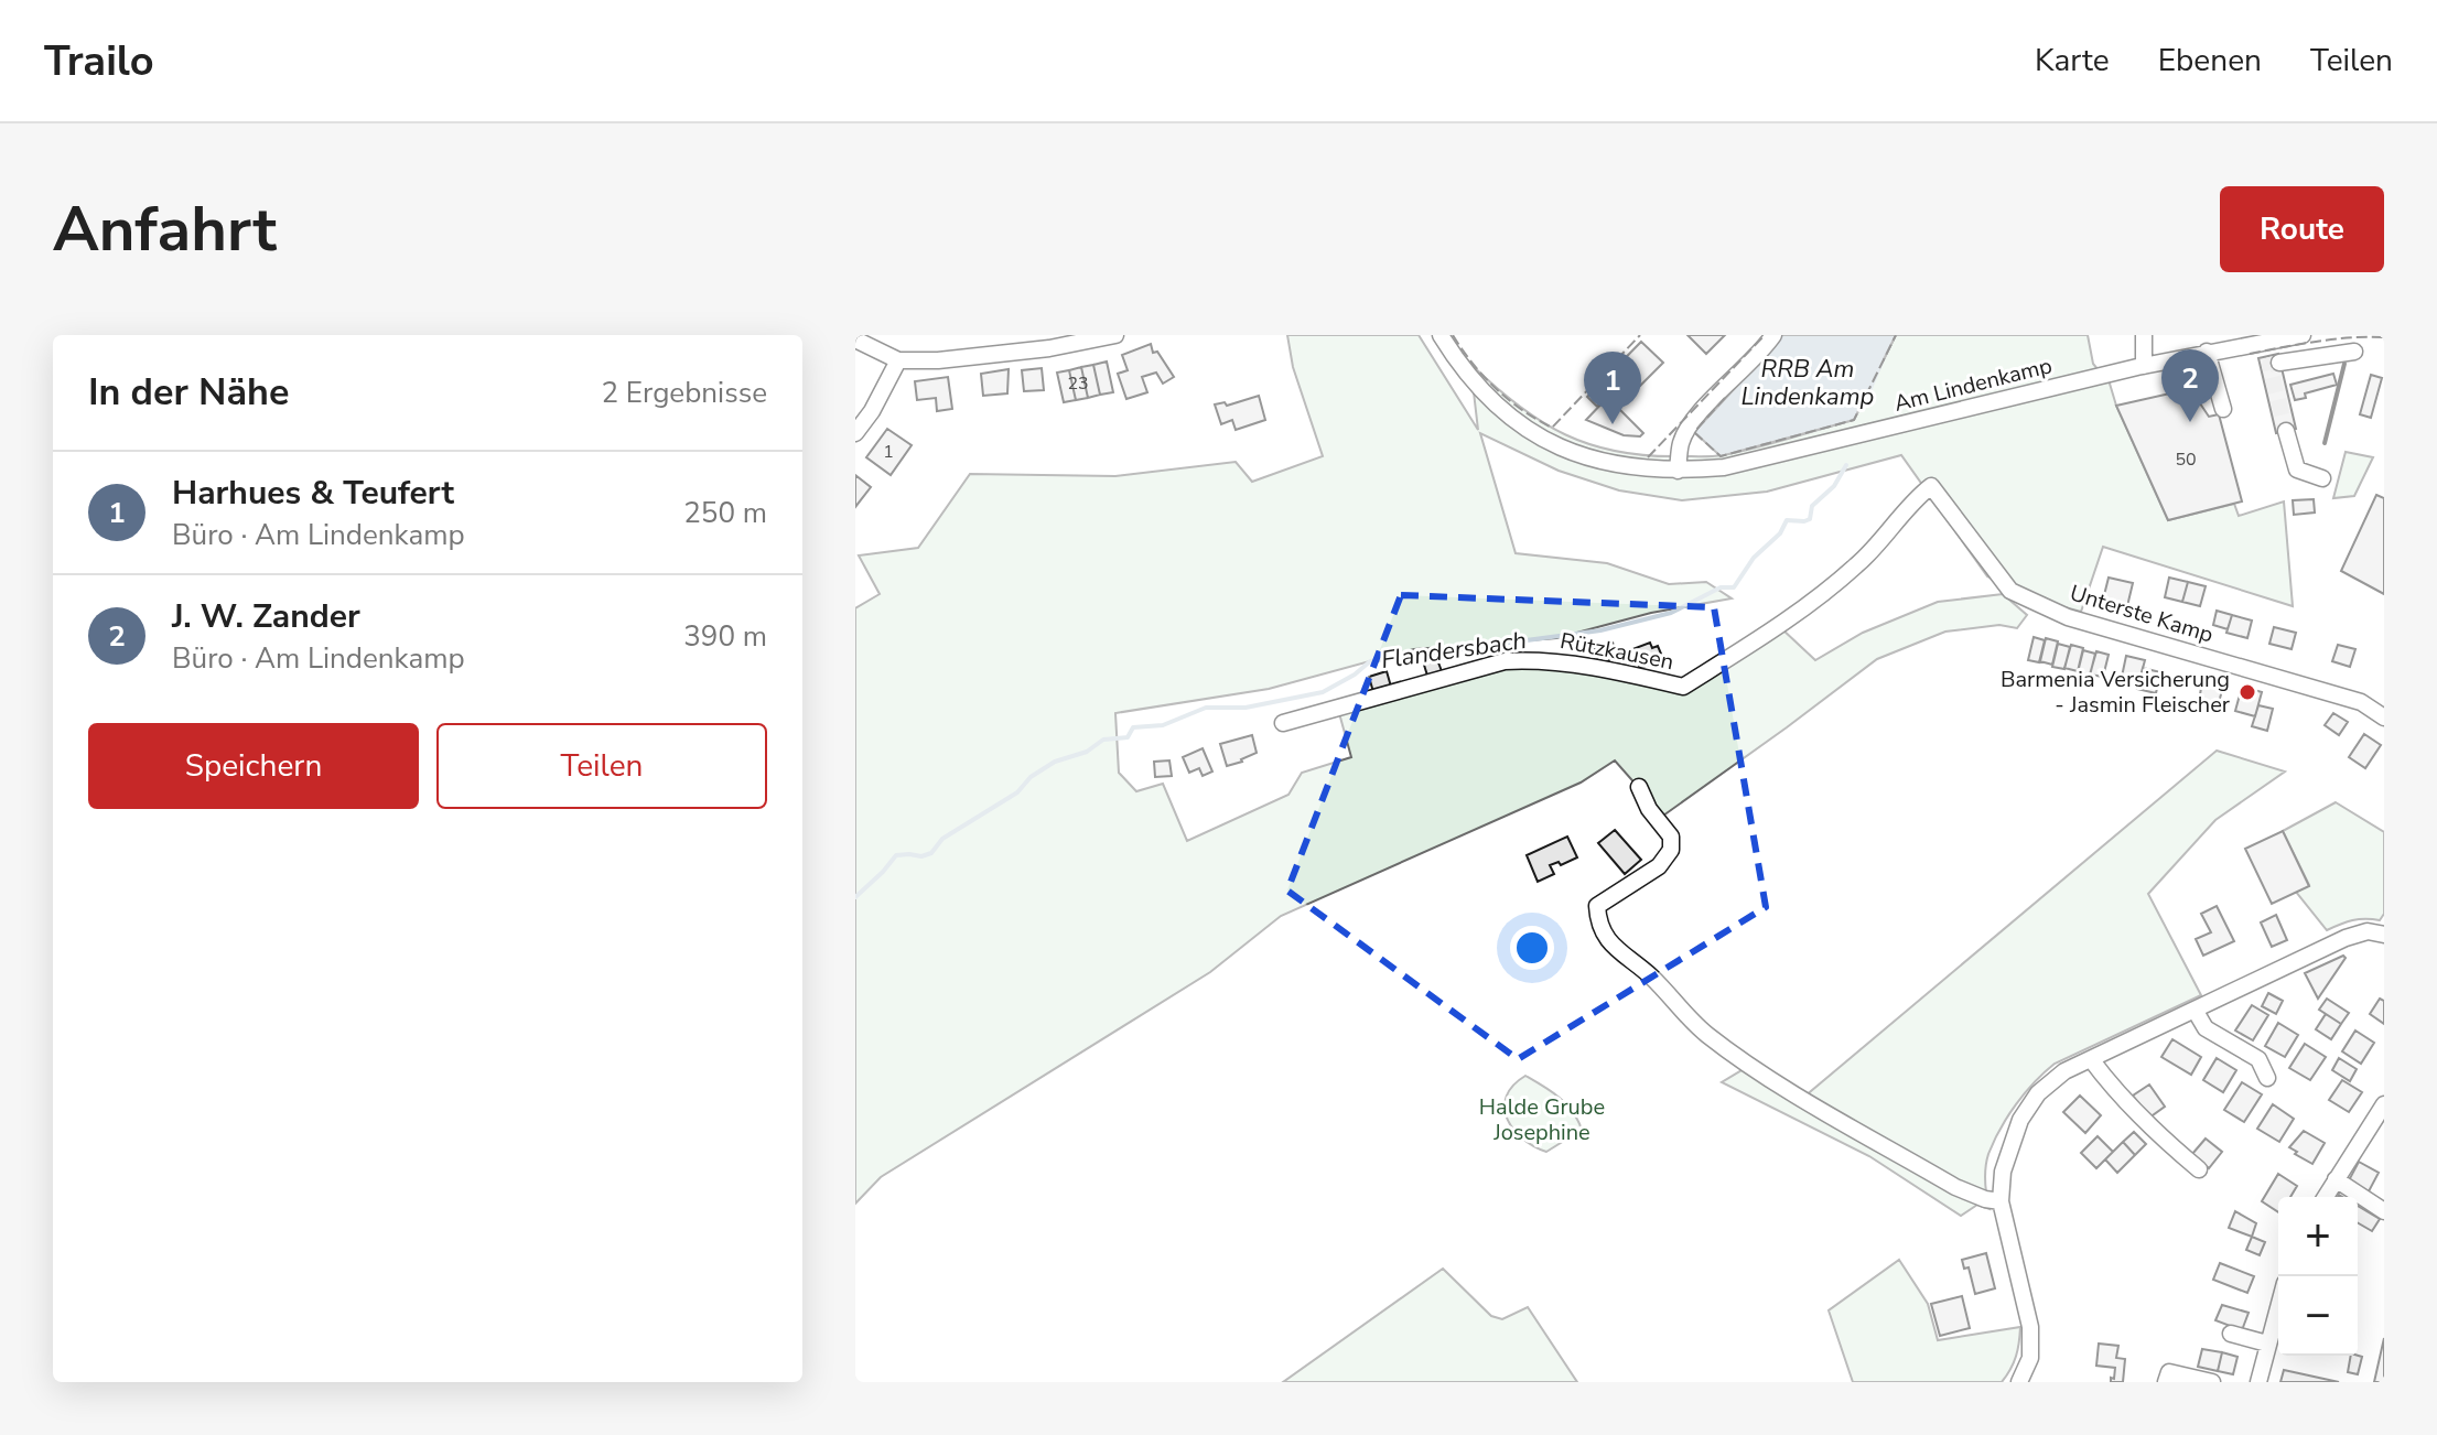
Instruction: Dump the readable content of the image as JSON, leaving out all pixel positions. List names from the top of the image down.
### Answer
{
  "streets": {
    "street": ["Am Lindenkamp", "Unterste Kamp", "Rützkausen"]
  },
  "crossings": [
    ["Unterste Kamp", "Rützkausen"]
  ],
  "water": ["RRB Am Lindenkamp", "Flandersbach"],
  "parks": ["Halde Grube Josephine"],
  "places": ["Barmenia Versicherung - Jasmin Fleischer"],
  "house_numbers": ["23", "1", "50"],
  "page": {
    "header": "Trailo",
    "nav": ["Karte", "Ebenen", "Teilen"],
    "buttons": [
      "Route",
      ["Speichern", "Teilen"]
    ],
    "title": "Anfahrt",
    "heading": ["In der Nähe", "2 Ergebnisse"],
    "pins": ["2", "1"],
    "list": [
      {
        "mark": "1",
        "name": "Harhues & Teufert",
        "note": "Büro · Am Lindenkamp",
        "value": "250 m"
      },
      {
        "mark": "2",
        "name": "J. W. Zander",
        "note": "Büro · Am Lindenkamp",
        "value": "390 m"
      }
    ],
    "map_buttons": ["+", "−"]
  }
}
